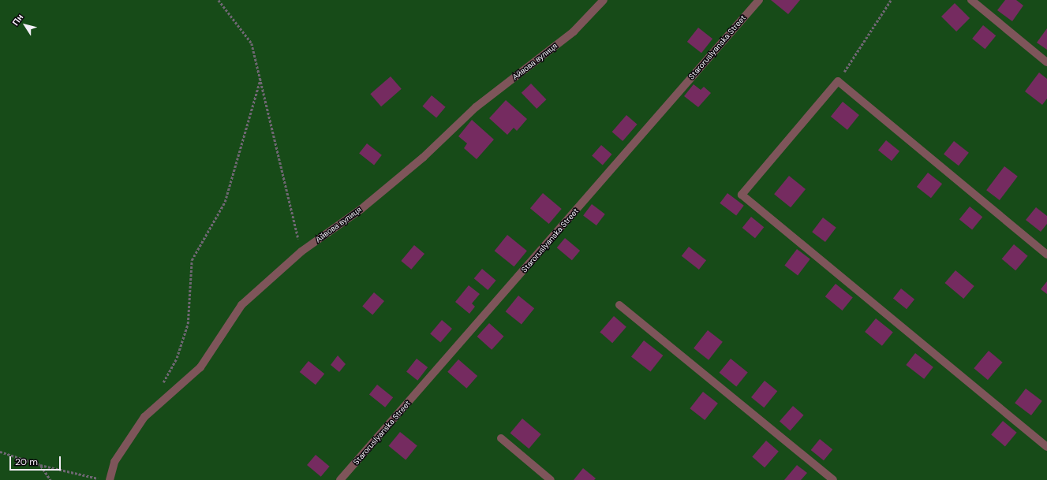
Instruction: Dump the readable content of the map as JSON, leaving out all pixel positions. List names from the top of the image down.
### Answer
{
  "streets": {
    "street": ["Staroruslyanska Street", "Айвова вулиця"]
  },
  "scale_bar": "20 m",
  "north": "top left"
}
